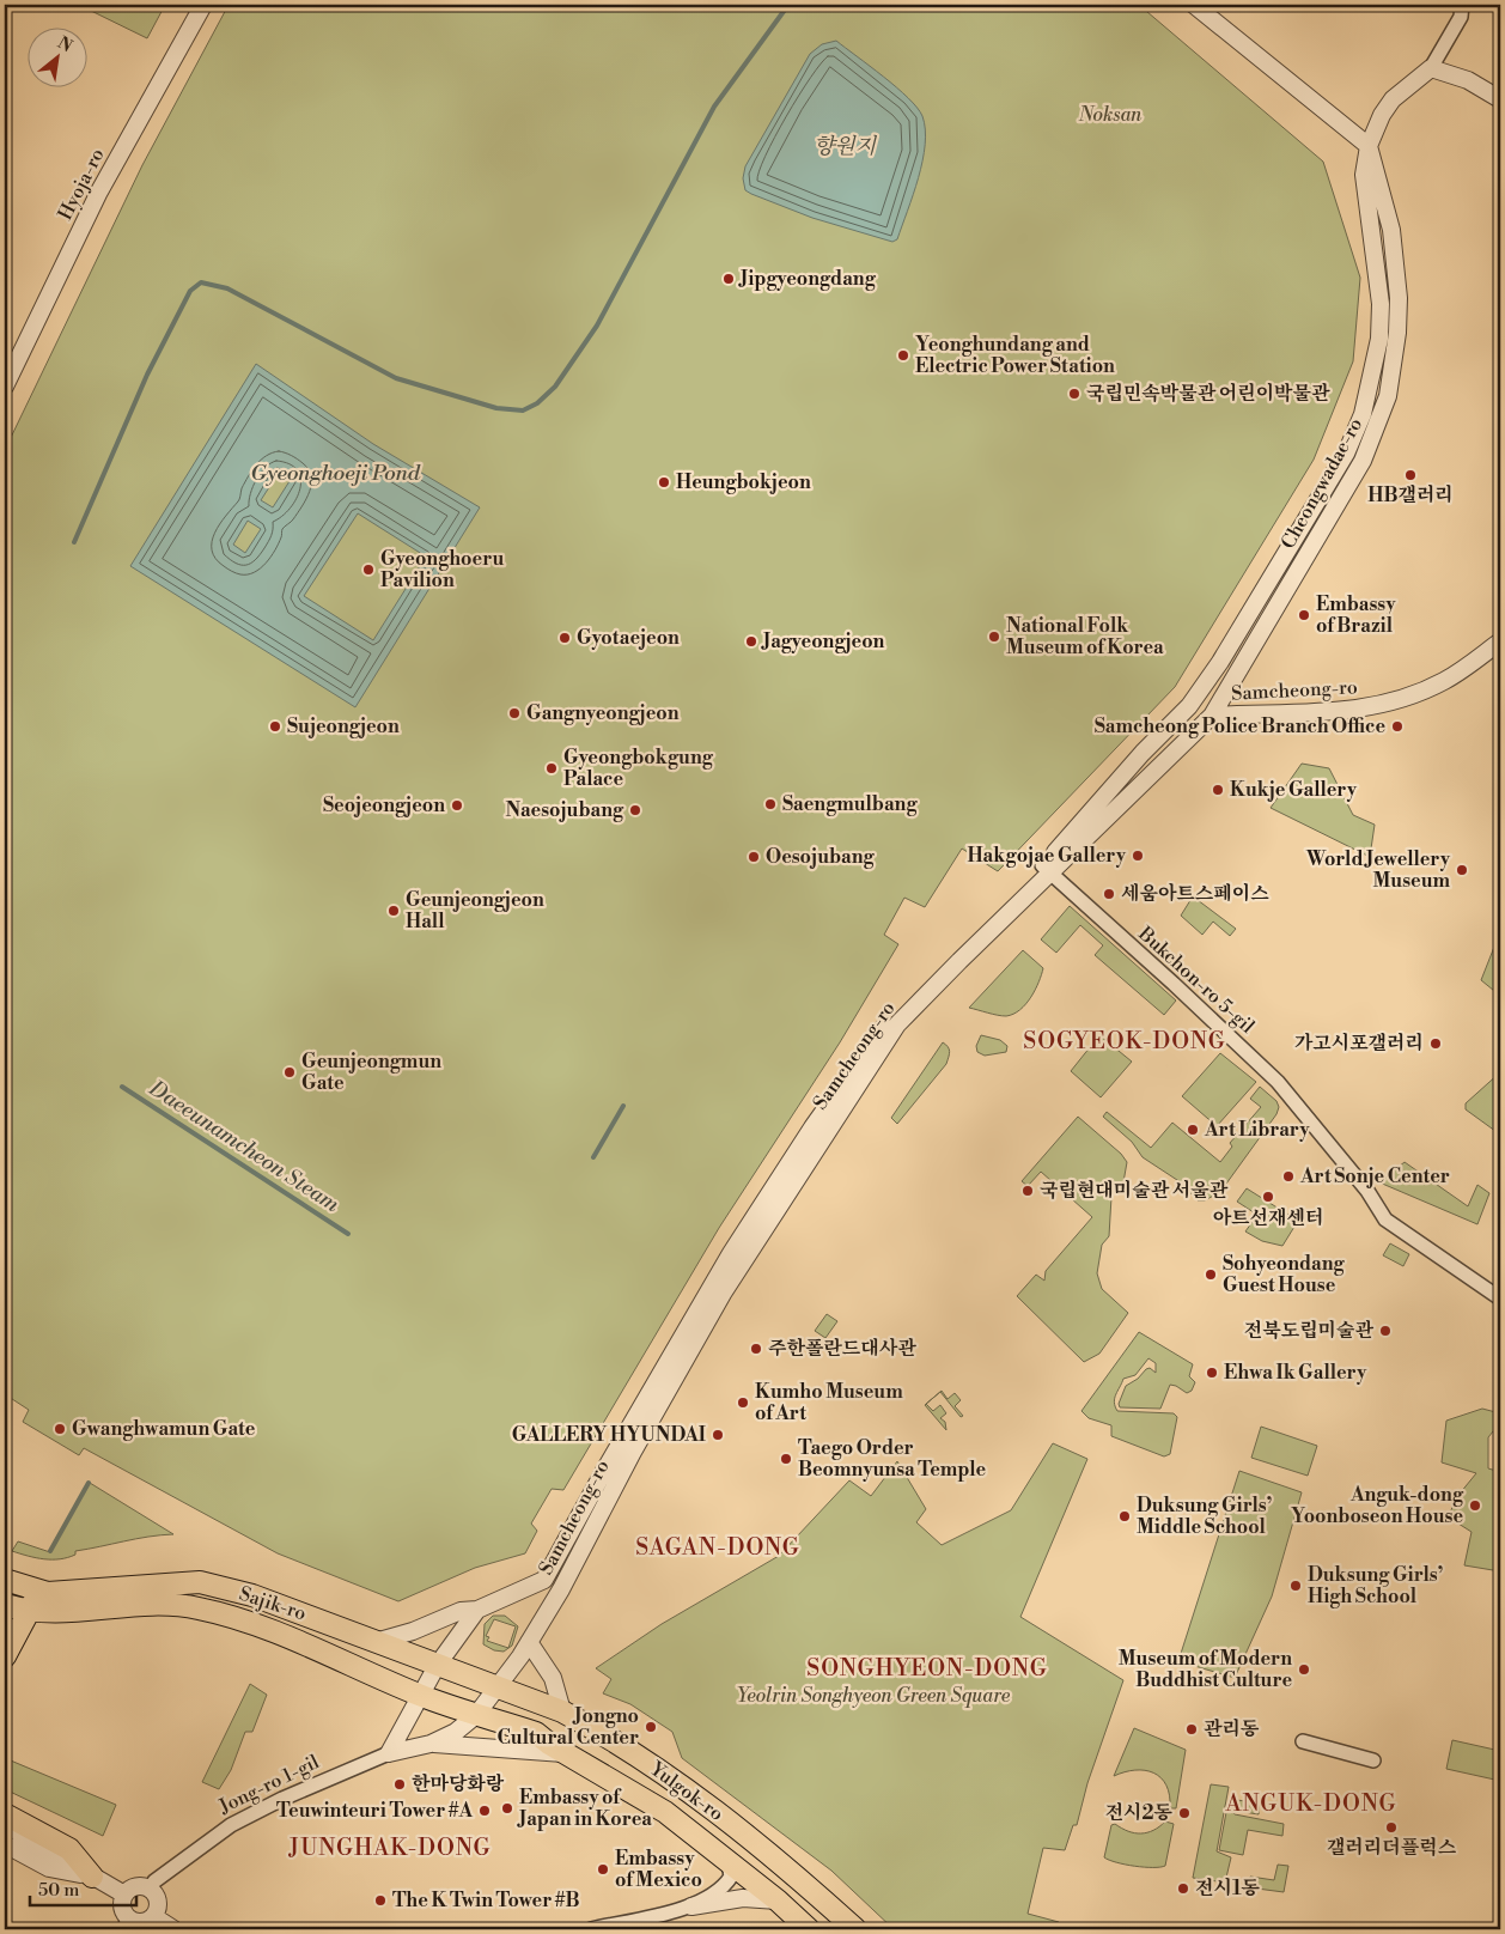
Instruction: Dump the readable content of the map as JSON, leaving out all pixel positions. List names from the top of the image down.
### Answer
{
  "streets": {
    "main road": ["Sajik-ro", "Yulgok-ro"],
    "street": [
      "Hyoja-ro",
      "Cheongwadae-ro",
      "Samcheong-ro",
      "Bukchon-ro 5-gil",
      "Jong-ro 1-gil"
    ]
  },
  "crossings": [
    ["Cheongwadae-ro", "Samcheong-ro"],
    ["Samcheong-ro", "Bukchon-ro 5-gil"],
    ["Samcheong-ro", "Sajik-ro"],
    ["Samcheong-ro", "Yulgok-ro"],
    ["Sajik-ro", "Yulgok-ro"]
  ],
  "districts": [
    "SOGYEOK-DONG",
    "SAGAN-DONG",
    "SONGHYEON-DONG",
    "ANGUK-DONG",
    "JUNGHAK-DONG"
  ],
  "water": ["향원지", "Gyeonghoeji Pond", "Daeeunamcheon Steam"],
  "parks": ["Noksan", "Yeolrin Songhyeon Green Square"],
  "places": [
    "Jipgyeongdang",
    "Yeonghundang and Electric Power Station",
    "국립민속박물관 어린이박물관",
    "HB갤러리",
    "Heungbokjeon",
    "Gyeonghoeru Pavilion",
    "Embassy of Brazil",
    "National Folk Museum of Korea",
    "Gyotaejeon",
    "Jagyeongjeon",
    "Gangnyeongjeon",
    "Sujeongjeon",
    "Samcheong Police Branch Office",
    "Gyeongbokgung Palace",
    "Kukje Gallery",
    "Saengmulbang",
    "Seojeongjeon",
    "Naesojubang",
    "Hakgojae Gallery",
    "Oesojubang",
    "World Jewellery Museum",
    "세움아트스페이스",
    "Geunjeongjeon Hall",
    "가고시포갤러리",
    "Geunjeongmun Gate",
    "Art Library",
    "Art Sonje Center",
    "국립현대미술관 서울관",
    "아트선재센터",
    "Sohyeondang Guest House",
    "전북도립미술관",
    "주한폴란드대사관",
    "Ehwa Ik Gallery",
    "Kumho Museum of Art",
    "Gwanghwamun Gate",
    "GALLERY HYUNDAI",
    "Taego Order Beomnyunsa Temple",
    "Anguk-dong Yoonboseon House",
    "Duksung Girls’ Middle School",
    "Duksung Girls’ High School",
    "Museum of Modern Buddhist Culture",
    "Jongno Cultural Center",
    "관리동",
    "한마당화랑",
    "Embassy of Japan in Korea",
    "Teuwinteuri Tower #A",
    "전시2동",
    "갤러리더플럭스",
    "Embassy of Mexico",
    "전시1동",
    "The K Twin Tower #B"
  ],
  "scale_bar": "50 m",
  "north": "top right"
}
